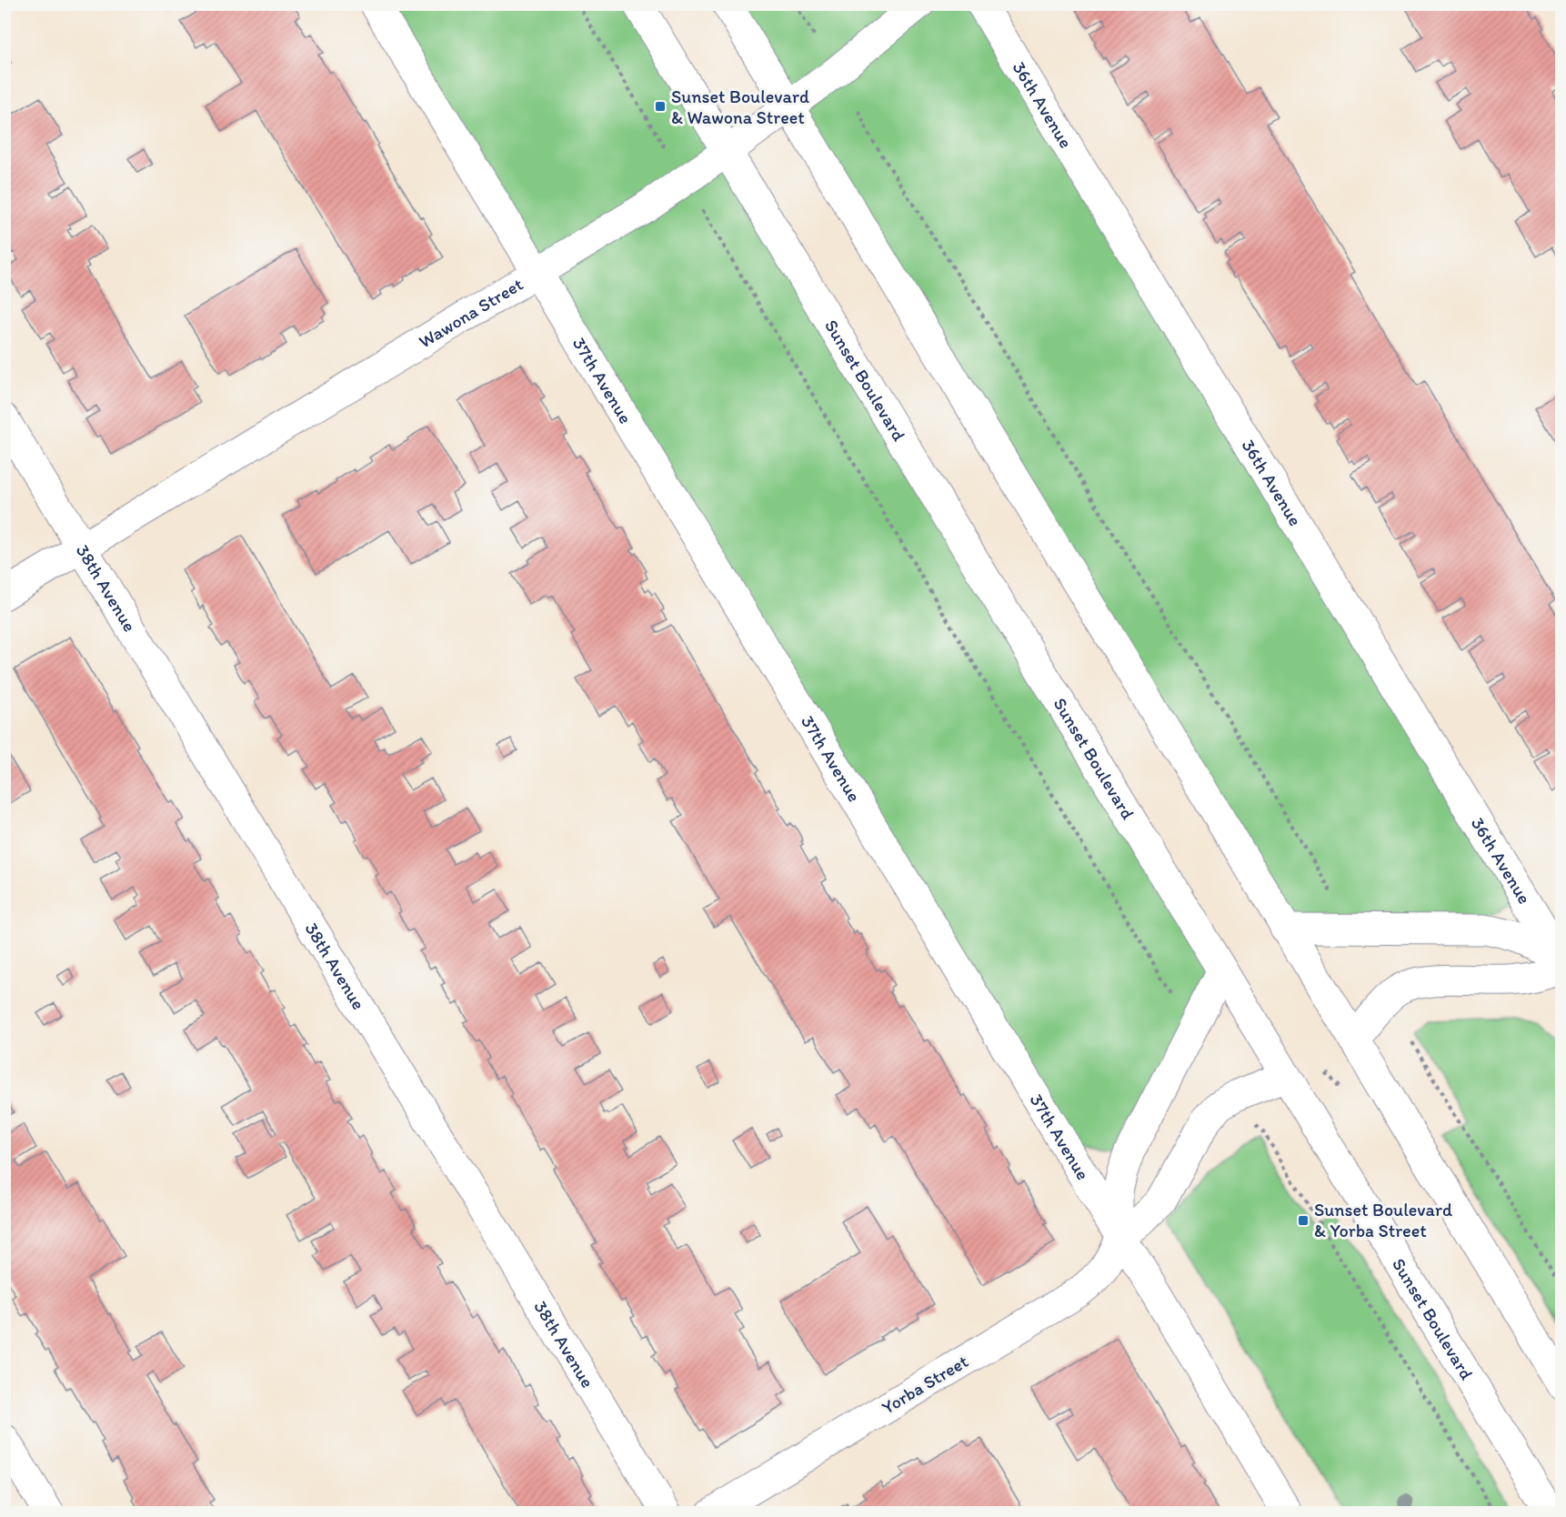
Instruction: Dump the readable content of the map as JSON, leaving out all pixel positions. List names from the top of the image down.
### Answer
{
  "streets": {
    "street": [
      "36th Avenue",
      "Wawona Street",
      "37th Avenue",
      "Sunset Boulevard",
      "38th Avenue",
      "Yorba Street"
    ]
  },
  "crossings": [
    ["Wawona Street", "37th Avenue"],
    ["Wawona Street", "Sunset Boulevard"],
    ["Wawona Street", "38th Avenue"],
    ["37th Avenue", "Yorba Street"]
  ],
  "places": {
    "transit": ["Sunset Boulevard & Wawona Street", "Sunset Boulevard & Yorba Street"]
  }
}
